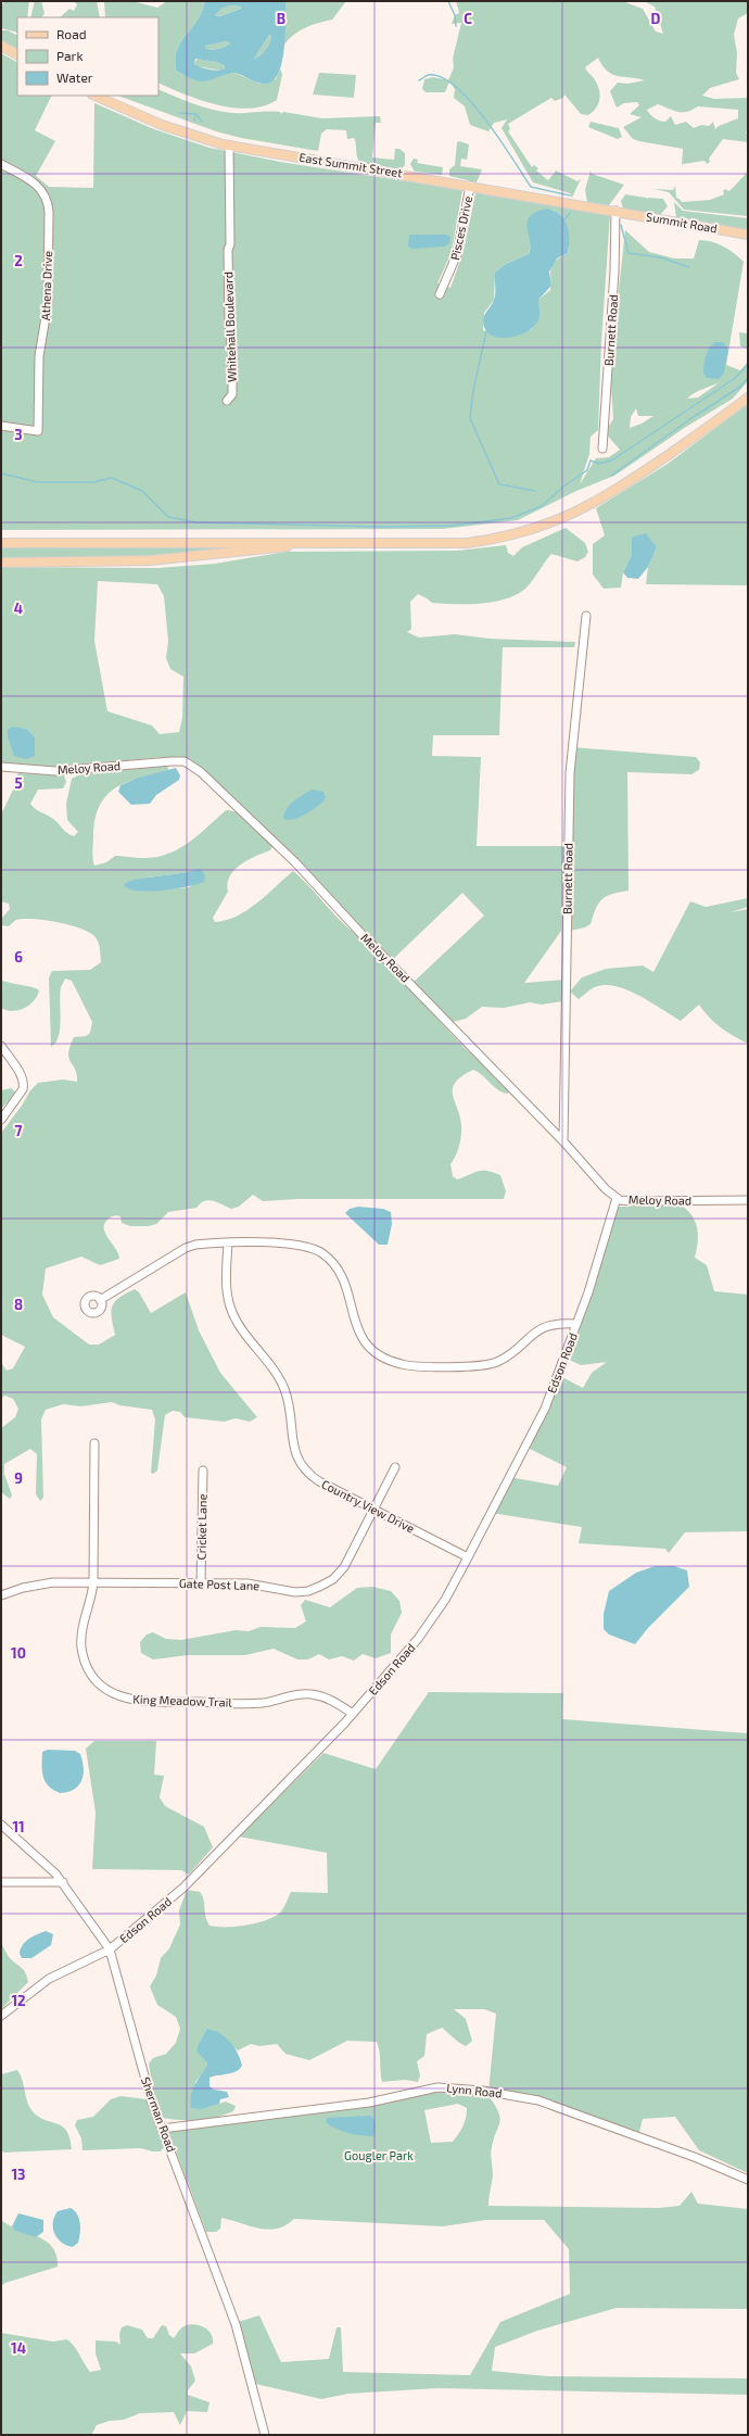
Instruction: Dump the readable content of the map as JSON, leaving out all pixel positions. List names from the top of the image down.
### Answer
{
  "streets": {
    "main road": ["East Summit Street", "Summit Road"],
    "street": [
      "Pisces Drive",
      "Athena Drive",
      "Whitehall Boulevard",
      "Burnett Road",
      "Meloy Road",
      "Edson Road",
      "Country View Drive",
      "Cricket Lane",
      "Gate Post Lane",
      "King Meadow Trail",
      "Lynn Road",
      "Sherman Road"
    ]
  },
  "crossings": [
    ["East Summit Street", "Summit Road"],
    ["East Summit Street", "Pisces Drive"],
    ["East Summit Street", "Whitehall Boulevard"],
    ["East Summit Street", "Burnett Road"],
    ["Summit Road", "Burnett Road"],
    ["Burnett Road", "Meloy Road"],
    ["Meloy Road", "Edson Road"],
    ["Edson Road", "Country View Drive"],
    ["Edson Road", "King Meadow Trail"],
    ["Edson Road", "Sherman Road"],
    ["Country View Drive", "Gate Post Lane"],
    ["Cricket Lane", "Gate Post Lane"],
    ["Gate Post Lane", "King Meadow Trail"],
    ["Lynn Road", "Sherman Road"]
  ],
  "parks": ["Gougler Park"],
  "legend": ["Road", "Park", "Water"],
  "grid": {
    "columns": ["B", "C", "D"],
    "rows": [
      "2",
      "3",
      "4",
      "5",
      "6",
      "7",
      "8",
      "9",
      "10",
      "11",
      "12",
      "13",
      "14"
    ]
  }
}
